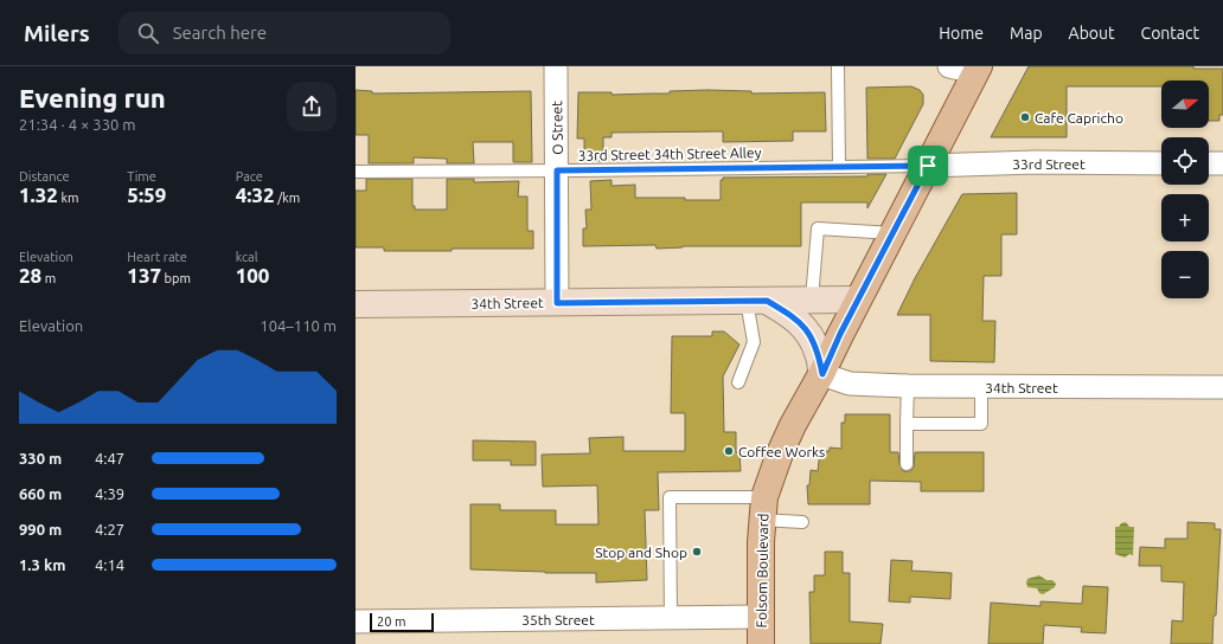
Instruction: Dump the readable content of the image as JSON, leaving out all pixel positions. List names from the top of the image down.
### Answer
{
  "streets": {
    "main road": ["Folsom Boulevard"],
    "street": [
      "O Street",
      "33rd Street",
      "34th Street",
      "35th Street"
    ],
    "lane": ["33rd Street 34th Street Alley"]
  },
  "crossings": [
    ["O Street", "33rd Street 34th Street Alley"],
    ["O Street", "34th Street"],
    ["33rd Street 34th Street Alley", "33rd Street"],
    ["33rd Street 34th Street Alley", "Folsom Boulevard"],
    ["33rd Street", "Folsom Boulevard"],
    ["34th Street", "Folsom Boulevard"],
    ["Folsom Boulevard", "35th Street"]
  ],
  "places": ["Cafe Capricho", "Coffee Works", "Stop and Shop"],
  "scale_bar": "20 m",
  "north": "right",
  "page": {
    "header": "Milers",
    "search": "Search here",
    "nav": [
      "Home",
      "Map",
      "About",
      "Contact"
    ],
    "heading": ["Evening run", "21:34 · 4 × 330 m"],
    "map_buttons": ["+", "−"],
    "stats": [
      ["Distance", "1.32 km"],
      ["Time", "5:59"],
      ["Pace", "4:32 /km"],
      ["Elevation", "28 m"],
      ["Heart rate", "137 bpm"],
      ["kcal", "100"]
    ],
    "chart": ["Elevation", "104–110 m"],
    "list": [
      {
        "name": "330 m",
        "note": "4:47"
      },
      {
        "name": "660 m",
        "note": "4:39"
      },
      {
        "name": "990 m",
        "note": "4:27"
      },
      {
        "name": "1.3 km",
        "note": "4:14"
      }
    ],
    "scale": "20 m"
  }
}
